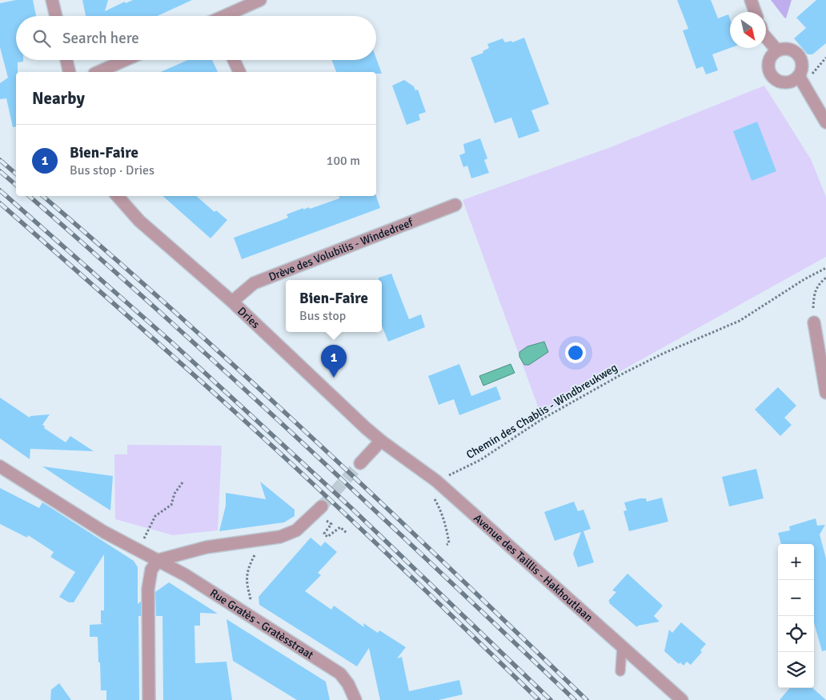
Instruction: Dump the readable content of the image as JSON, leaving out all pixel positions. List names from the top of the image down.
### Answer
{
  "streets": {
    "street": [
      "Drève des Volubilis - Windedreef",
      "Dries",
      "Avenue des Taillis - Hakhoutlaan",
      "Rue Gratès - Gratèsstraat"
    ],
    "path": ["Chemin des Chablis - Windbreukweg"]
  },
  "crossings": [
    ["Drève des Volubilis - Windedreef", "Dries"],
    ["Dries", "Avenue des Taillis - Hakhoutlaan"],
    ["Chemin des Chablis - Windbreukweg", "Avenue des Taillis - Hakhoutlaan"]
  ],
  "north": "bottom right",
  "page": {
    "search": "Search here",
    "heading": "Nearby",
    "list": [
      {
        "mark": "1",
        "name": "Bien-Faire",
        "note": "Bus stop · Dries",
        "value": "100 m"
      }
    ],
    "popup": ["Bien-Faire", "Bus stop"],
    "pins": "1",
    "map_buttons": ["+", "−"]
  }
}
